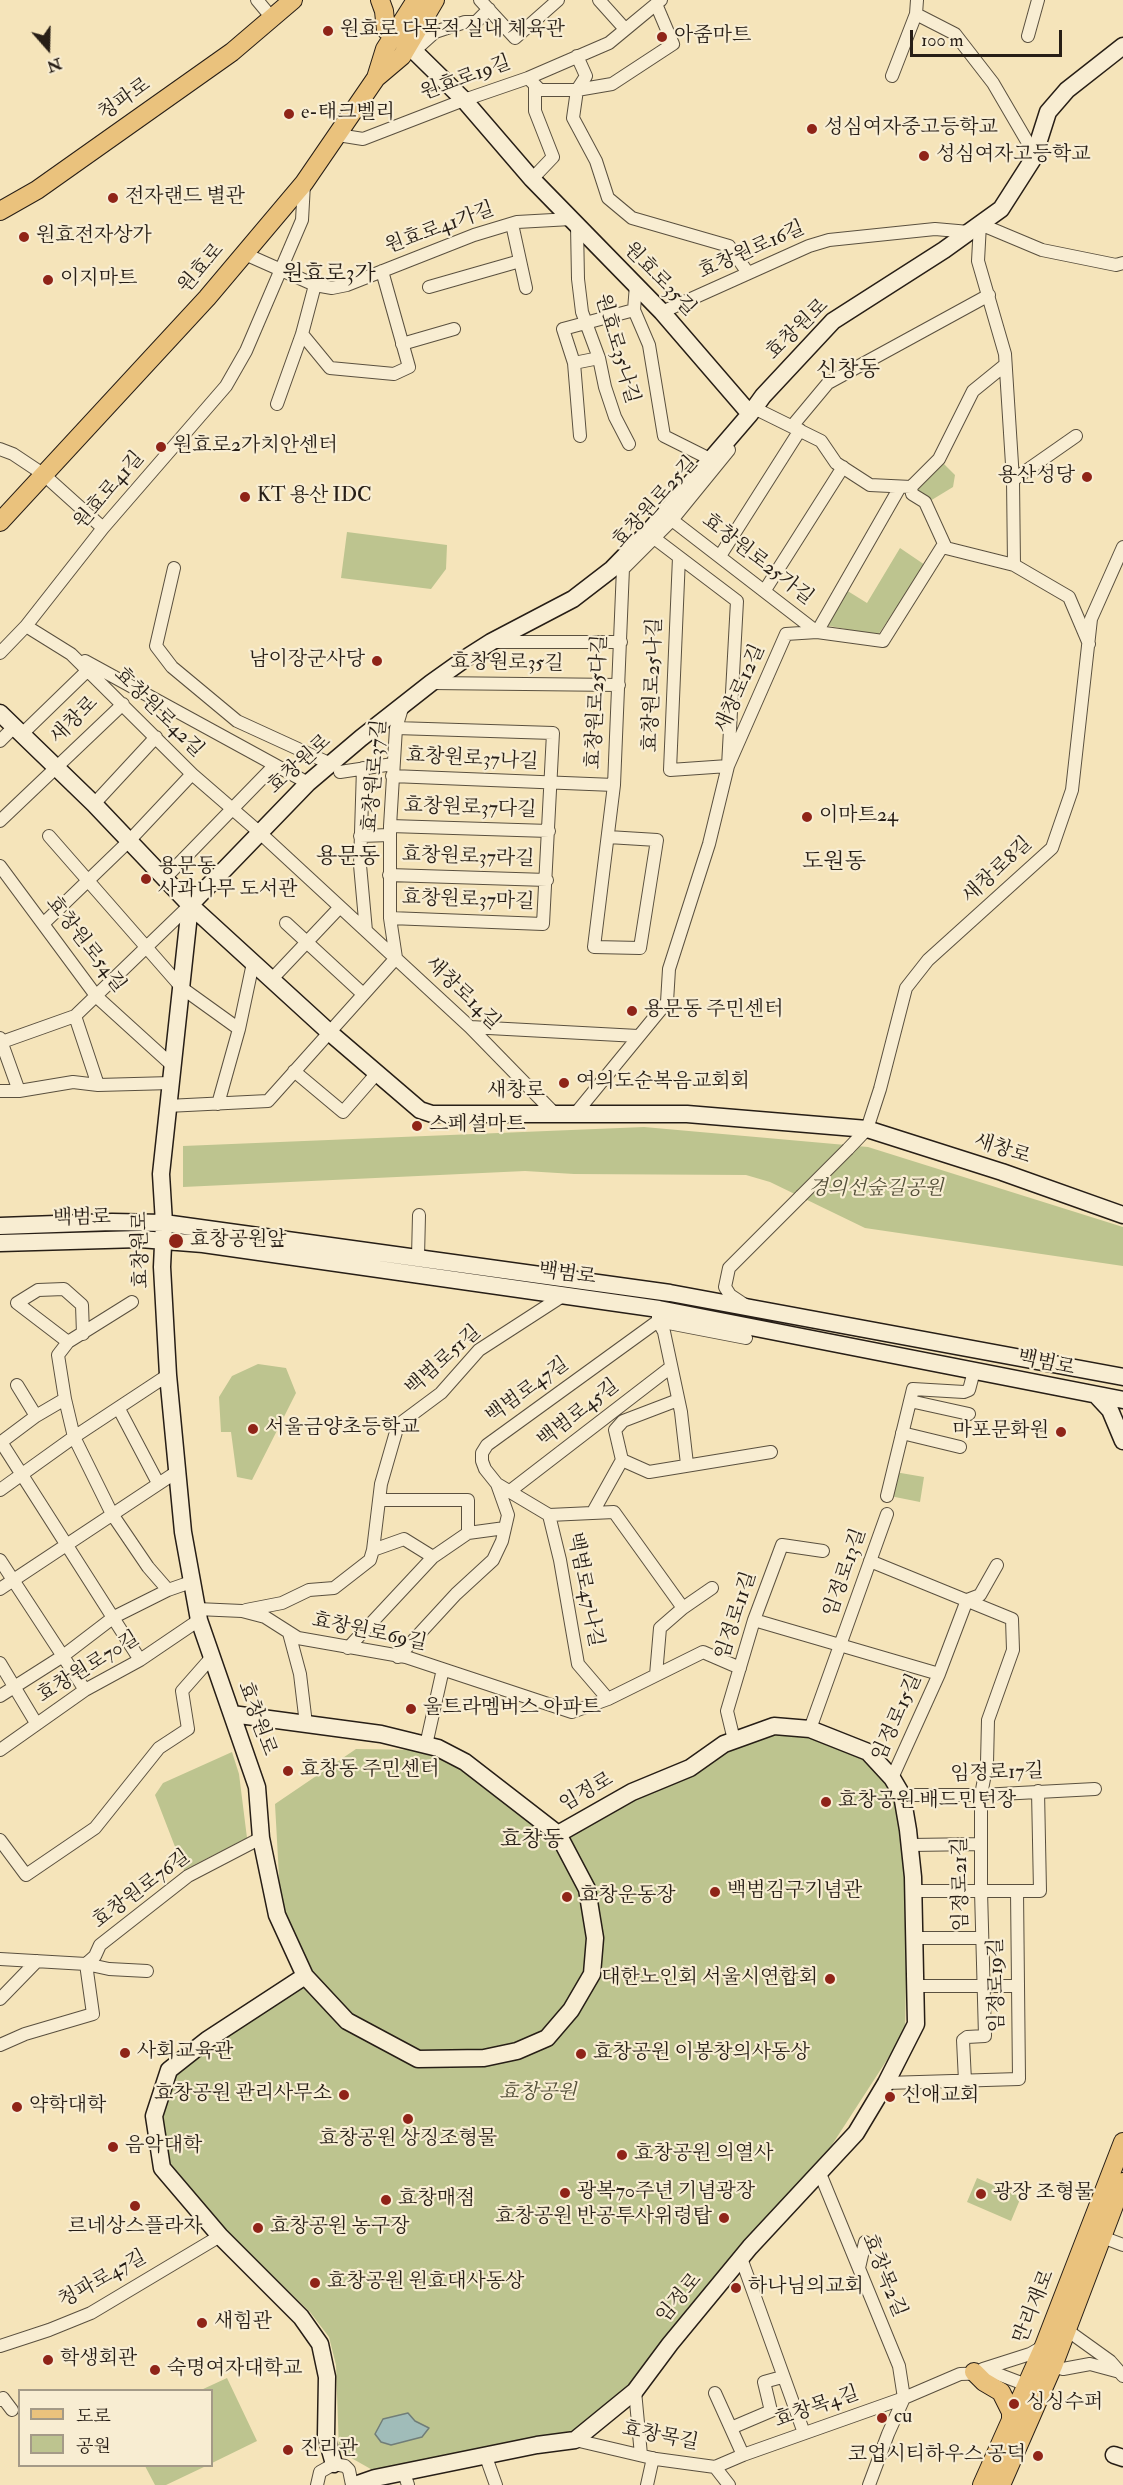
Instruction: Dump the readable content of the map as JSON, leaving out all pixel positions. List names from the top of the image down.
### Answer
{
  "streets": {
    "main road": ["청파로", "원효로", "만리재로"],
    "street": [
      "원효로19길",
      "원효로41가길",
      "효창원로16길",
      "원효로35길",
      "효창원로",
      "원효로35나길",
      "원효로41길",
      "효창원로25길",
      "효창원로25가길",
      "효창원로35길",
      "효창원로25나길",
      "새창로12길",
      "효창원로25다길",
      "효창원로42길",
      "새창로",
      "효창원로37나길",
      "효창원로37길",
      "효창원로37다길",
      "효창원로37라길",
      "새창로8길",
      "효창원로37마길",
      "효창원로54길",
      "새창로14길",
      "백범로",
      "백범로51길",
      "백범로47길",
      "백범로45길",
      "임정로13길",
      "백범로47나길",
      "임정로11길",
      "효창원로69길",
      "효창원로70길",
      "임정로15길",
      "임정로17길",
      "임정로",
      "임정로21길",
      "효창원로76길",
      "임정로19길",
      "효창목2길",
      "청파로47길",
      "효창목4길",
      "효창목길"
    ]
  },
  "crossings": [
    ["원효로19길", "원효로"],
    ["원효로19길", "원효로35길"],
    ["원효로41가길", "원효로"],
    ["원효로41가길", "원효로35길"],
    ["원효로41가길", "원효로35나길"],
    ["원효로41가길", "원효로41길"],
    ["효창원로16길", "원효로35길"],
    ["효창원로16길", "효창원로"],
    ["원효로", "원효로35길"],
    ["원효로", "원효로41길"],
    ["원효로35길", "효창원로"],
    ["원효로35길", "원효로35나길"],
    ["원효로35길", "효창원로25길"],
    ["효창원로", "효창원로25길"],
    ["효창원로", "효창원로35길"],
    ["효창원로", "효창원로42길"],
    ["효창원로", "새창로"],
    ["효창원로", "효창원로37나길"],
    ["효창원로", "효창원로37길"],
    ["효창원로", "효창원로54길"],
    ["효창원로", "새창로14길"],
    ["효창원로", "백범로"],
    ["효창원로", "효창원로69길"],
    ["효창원로", "효창원로70길"],
    ["효창원로", "임정로"],
    ["효창원로", "효창원로76길"],
    ["원효로41길", "효창원로42길"],
    ["효창원로25길", "효창원로25가길"],
    ["효창원로25길", "효창원로25다길"],
    ["효창원로25가길", "새창로12길"],
    ["효창원로35길", "효창원로25다길"],
    ["효창원로25나길", "새창로12길"],
    ["새창로12길", "새창로"],
    ["효창원로25다길", "효창원로37나길"],
    ["효창원로42길", "새창로"],
    ["효창원로42길", "새창로14길"],
    ["새창로", "새창로8길"],
    ["새창로", "새창로14길"],
    ["효창원로37나길", "효창원로37길"],
    ["효창원로37나길", "효창원로37다길"],
    ["효창원로37나길", "효창원로37라길"],
    ["효창원로37나길", "효창원로37마길"],
    ["효창원로37길", "효창원로37다길"],
    ["효창원로37길", "효창원로37라길"],
    ["효창원로37길", "효창원로37마길"],
    ["효창원로37길", "새창로14길"],
    ["백범로", "백범로51길"],
    ["백범로", "백범로47길"],
    ["백범로47길", "효창원로69길"],
    ["임정로13길", "임정로11길"],
    ["임정로13길", "임정로15길"],
    ["임정로13길", "임정로"],
    ["백범로47나길", "효창원로69길"],
    ["임정로11길", "효창원로69길"],
    ["임정로11길", "임정로"],
    ["효창원로69길", "효창원로70길"],
    ["효창원로69길", "임정로"],
    ["임정로15길", "임정로"],
    ["임정로15길", "임정로21길"],
    ["임정로17길", "임정로"],
    ["임정로17길", "임정로21길"],
    ["임정로", "효창목2길"],
    ["임정로", "효창목길"],
    ["임정로21길", "임정로19길"],
    ["효창목2길", "효창목4길"],
    ["효창목4길", "효창목길"]
  ],
  "districts": [
    "원효로3가",
    "신창동",
    "용문동",
    "도원동",
    "효창동"
  ],
  "parks": ["경의선숲길공원", "효창공원"],
  "places": [
    "원효로 다목적 실내 체육관",
    "아줌마트",
    "e-태크벨리",
    "성심여자중고등학교",
    "성심여자고등학교",
    "전자랜드 별관",
    "원효전자상가",
    "이지마트",
    "원효로2가치안센터",
    "용산성당",
    "KT 용산 IDC",
    "남이장군사당",
    "이마트24",
    "용문동 사과나무 도서관",
    "용문동 주민센터",
    "여의도순복음교회회",
    "스페셜마트",
    "효창공원앞",
    "서울금양초등학교",
    "마포문화원",
    "울트라멤버스 아파트",
    "효창동 주민센터",
    "효창공원 배드민턴장",
    "백범김구기념관",
    "효창운동장",
    "대한노인회 서울시연합회",
    "사회교육관",
    "효창공원 이봉창의사동상",
    "효창공원 관리사무소",
    "신애교회",
    "약학대학",
    "효창공원 상징조형물",
    "음악대학",
    "효창공원 의열사",
    "광복70주년 기념광장",
    "광장 조형물",
    "효창매점",
    "르네상스플라자",
    "효창공원 반공투사위령탑",
    "효창공원 농구장",
    "효창공원 원효대사동상",
    "하나님의교회",
    "새힘관",
    "학생회관",
    "숙명여자대학교",
    "싱싱수퍼",
    "cu",
    "진리관",
    "코업시티하우스 공덕"
  ],
  "legend": ["도로", "공원"],
  "scale_bar": "100 m",
  "north": "bottom"
}
